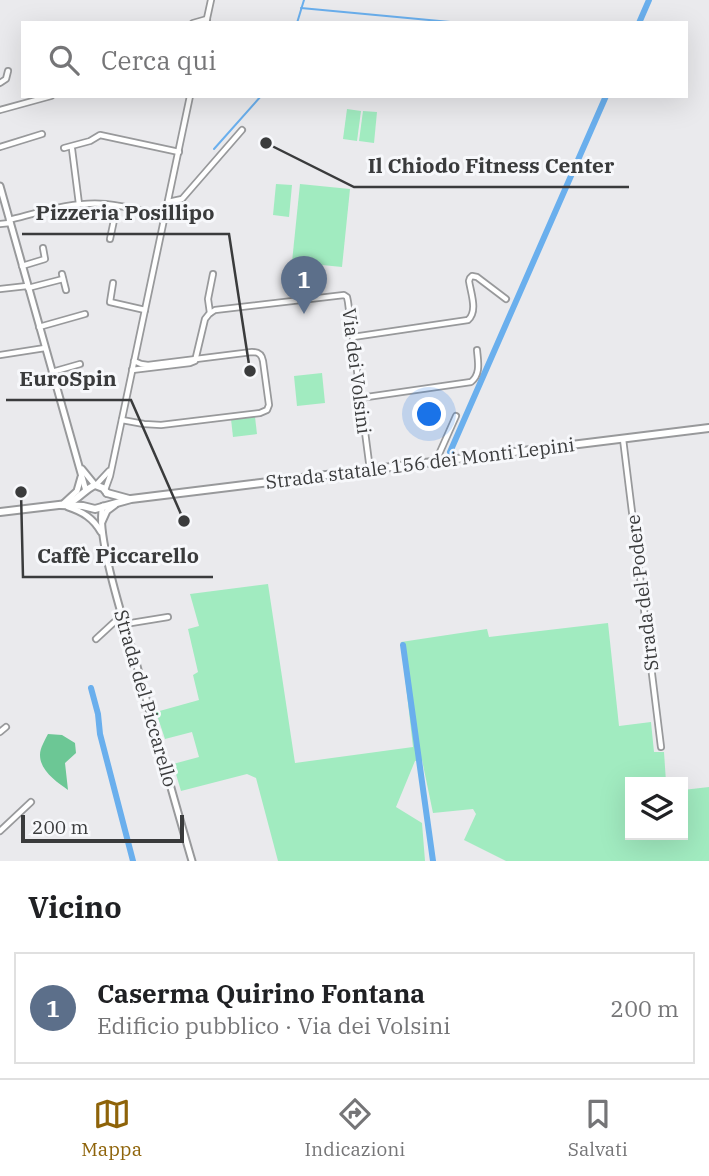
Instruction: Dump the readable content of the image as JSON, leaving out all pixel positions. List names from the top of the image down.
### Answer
{
  "streets": {
    "main road": ["Strada statale 156 dei Monti Lepini"],
    "street": ["Via dei Volsini", "Strada del Podere", "Strada del Piccarello"]
  },
  "crossings": [
    ["Via dei Volsini", "Strada statale 156 dei Monti Lepini"],
    ["Strada statale 156 dei Monti Lepini", "Strada del Podere"],
    ["Strada statale 156 dei Monti Lepini", "Strada del Piccarello"]
  ],
  "places": [
    "Il Chiodo Fitness Center",
    "Pizzeria Posillipo",
    "Caffè Piccarello",
    "EuroSpin"
  ],
  "scale_bar": "200 m",
  "page": {
    "search": "Cerca qui",
    "pins": "1",
    "scale": "200 m",
    "heading": "Vicino",
    "list": [
      {
        "mark": "1",
        "name": "Caserma Quirino Fontana",
        "note": "Edificio pubblico · Via dei Volsini",
        "value": "200 m"
      }
    ],
    "nav": ["Mappa", "Indicazioni", "Salvati"]
  }
}
